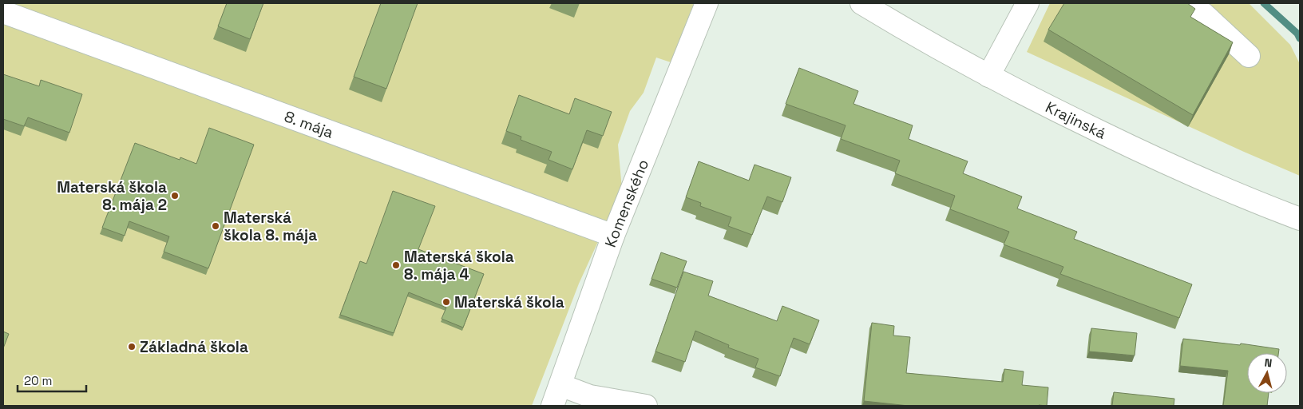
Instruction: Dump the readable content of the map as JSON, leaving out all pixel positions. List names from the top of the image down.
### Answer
{
  "streets": {
    "street": ["Krajinská", "8. mája", "Komenského"]
  },
  "crossings": [
    ["8. mája", "Komenského"]
  ],
  "places": [
    "Materská škola 8. mája 2",
    "Materská škola 8. mája",
    "Materská škola 8. mája 4",
    "Materská škola",
    "Základná škola"
  ],
  "scale_bar": "20 m",
  "north": "top"
}
